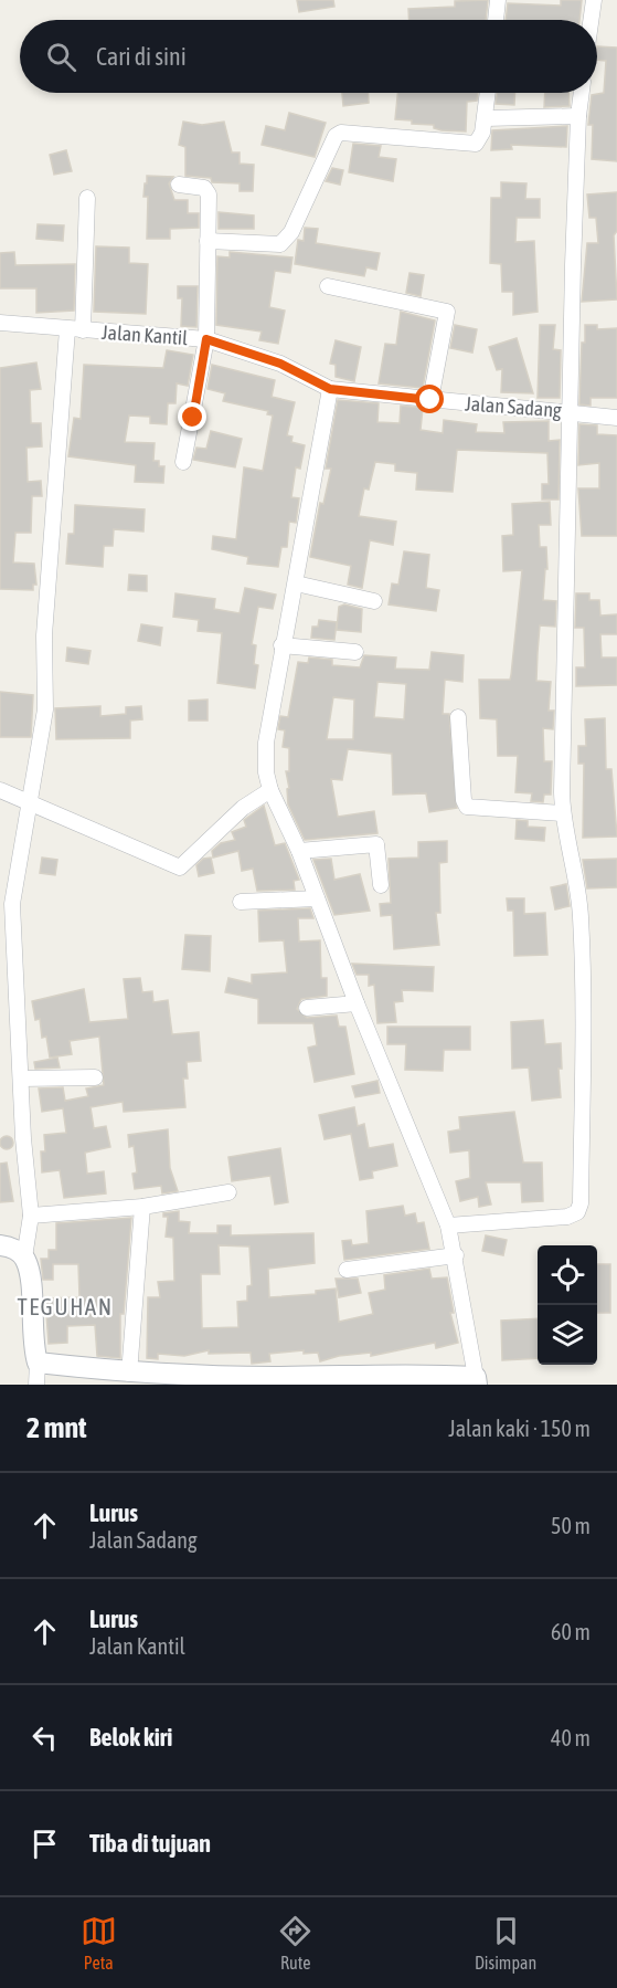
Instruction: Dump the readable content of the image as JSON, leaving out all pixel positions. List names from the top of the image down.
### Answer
{
  "streets": {
    "street": ["Jalan Kantil", "Jalan Sadang"]
  },
  "crossings": [
    ["Jalan Kantil", "Jalan Sadang"]
  ],
  "districts": ["TEGUHAN"],
  "page": {
    "search": "Cari di sini",
    "heading": ["2 mnt", "Jalan kaki · 150 m"],
    "list": [
      ["Lurus", "Jalan Sadang", "50 m"],
      ["Lurus", "Jalan Kantil", "60 m"],
      ["Belok kiri", "40 m"],
      "Tiba di tujuan"
    ],
    "nav": ["Peta", "Rute", "Disimpan"]
  }
}
